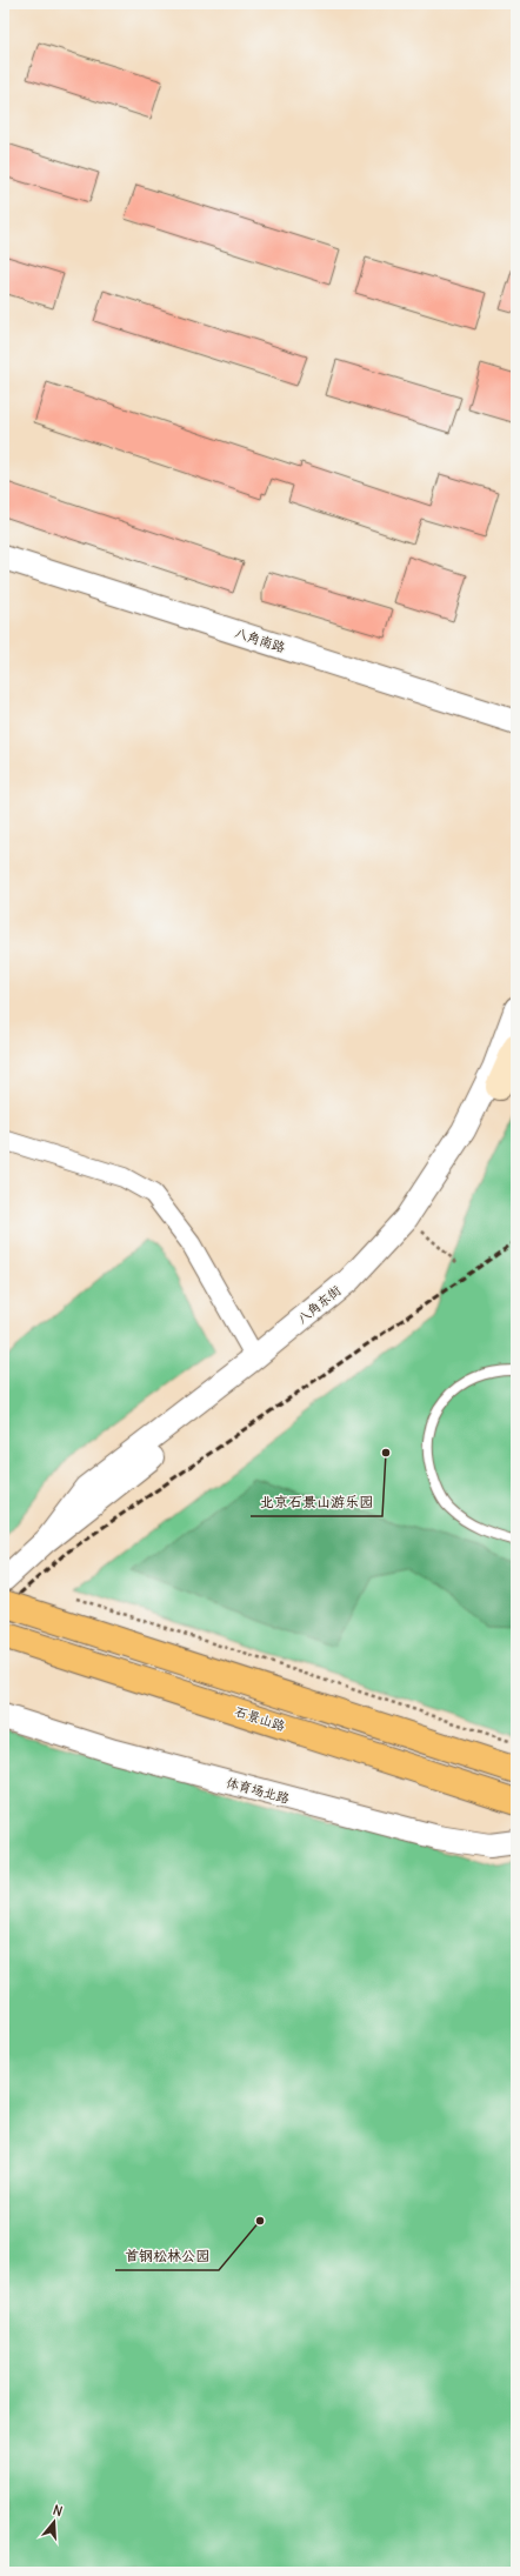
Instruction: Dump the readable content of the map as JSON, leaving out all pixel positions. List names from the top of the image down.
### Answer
{
  "streets": {
    "main road": ["八角东街", "石景山路"],
    "street": ["八角南路", "体育场北路"]
  },
  "places": ["北京石景山游乐园", "首钢松林公园"],
  "north": "top"
}
